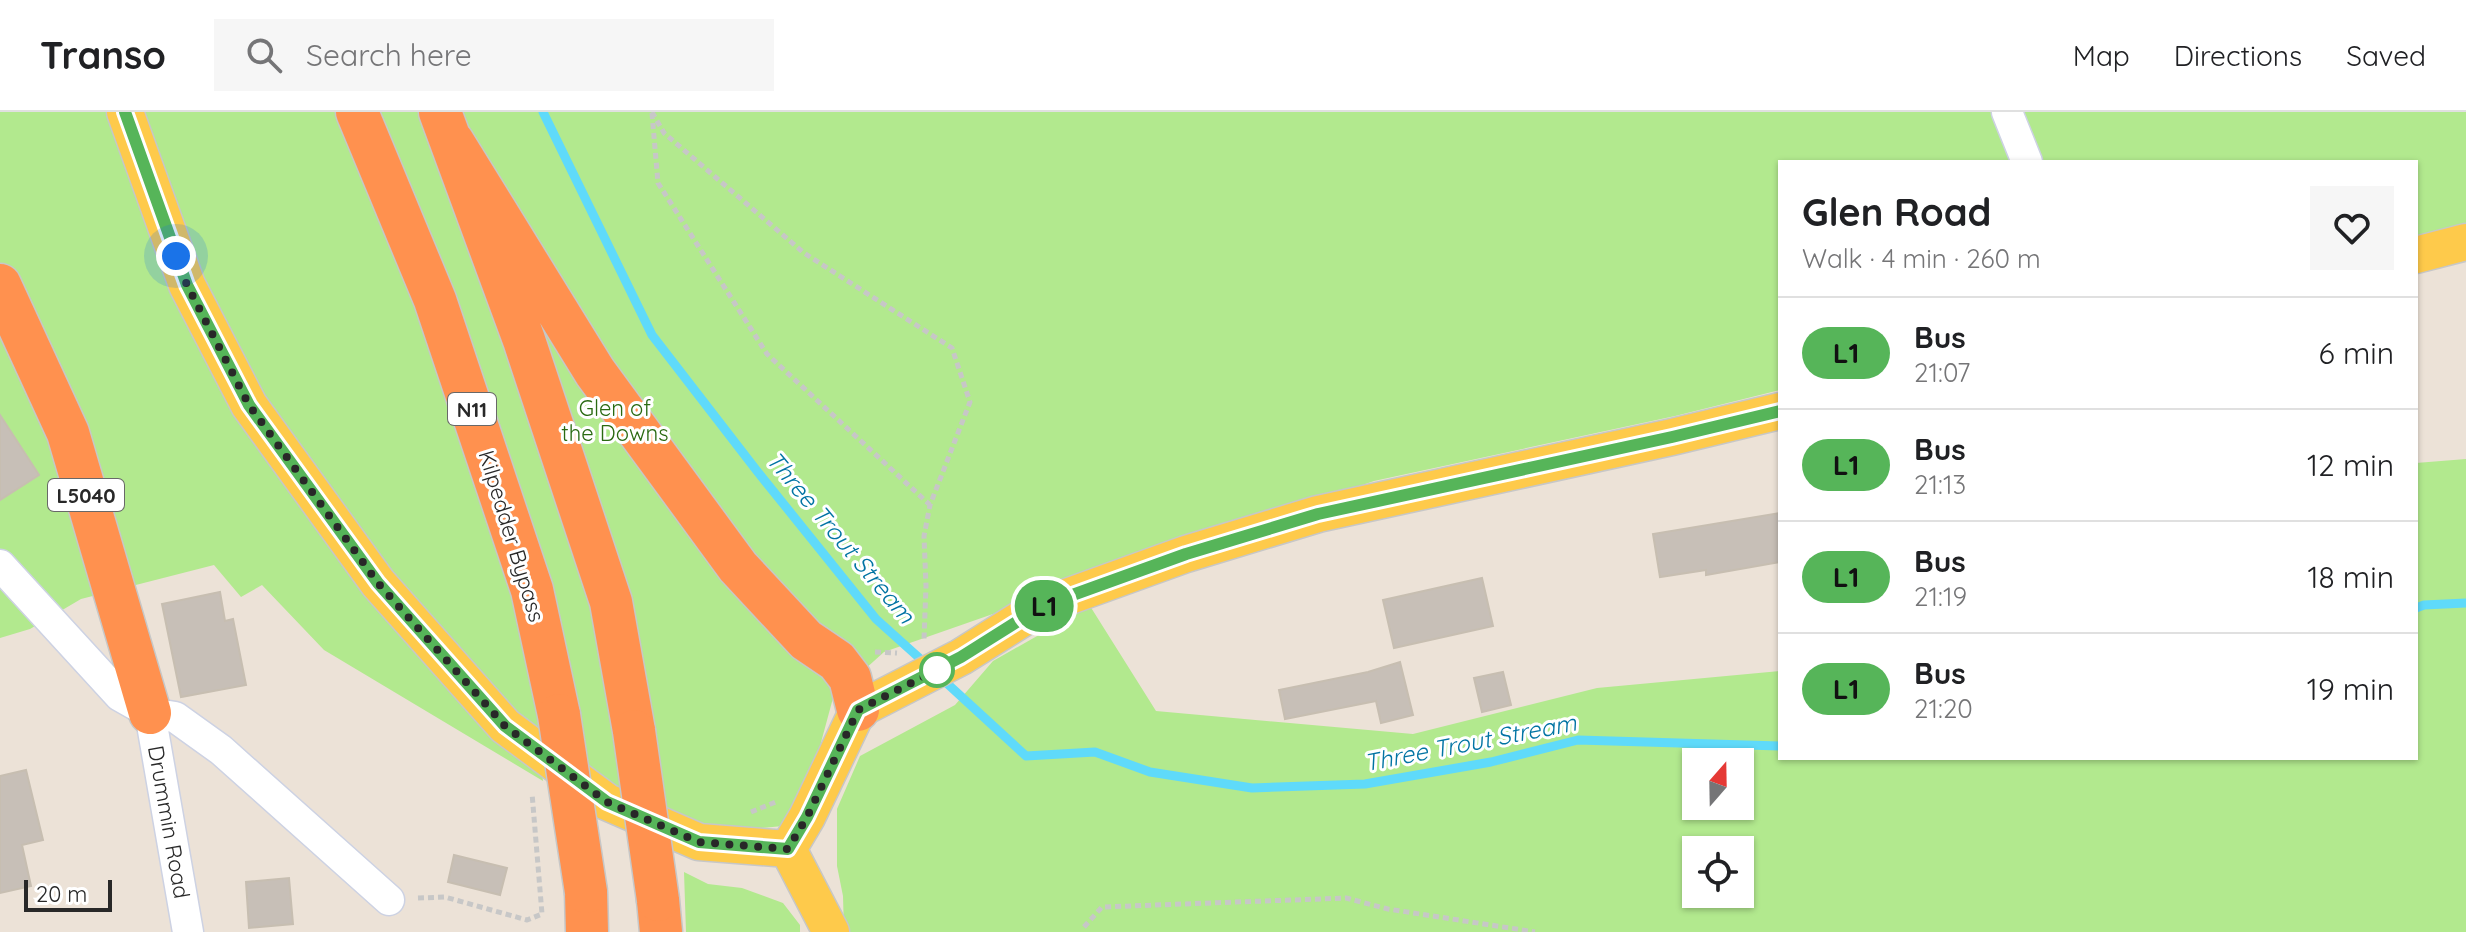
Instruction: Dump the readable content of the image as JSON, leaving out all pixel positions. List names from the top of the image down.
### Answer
{
  "streets": {
    "highway": ["N11", "L5040", "Kilpedder Bypass"],
    "street": ["Drummin Road"]
  },
  "crossings": [
    ["L5040", "Drummin Road"]
  ],
  "water": ["Three Trout Stream"],
  "parks": ["Glen of the Downs"],
  "lines": ["bus line L1"],
  "scale_bar": "20 m",
  "north": "top",
  "page": {
    "header": "Transo",
    "search": "Search here",
    "nav": ["Map", "Directions", "Saved"],
    "on_map": "L1",
    "heading": ["Glen Road", "Walk · 4 min · 260 m"],
    "list": [
      {
        "mark": "L1",
        "name": "Bus",
        "note": "21:07",
        "value": "6 min"
      },
      {
        "mark": "L1",
        "name": "Bus",
        "note": "21:13",
        "value": "12 min"
      },
      {
        "mark": "L1",
        "name": "Bus",
        "note": "21:19",
        "value": "18 min"
      },
      {
        "mark": "L1",
        "name": "Bus",
        "note": "21:20",
        "value": "19 min"
      }
    ],
    "scale": "20 m"
  }
}
